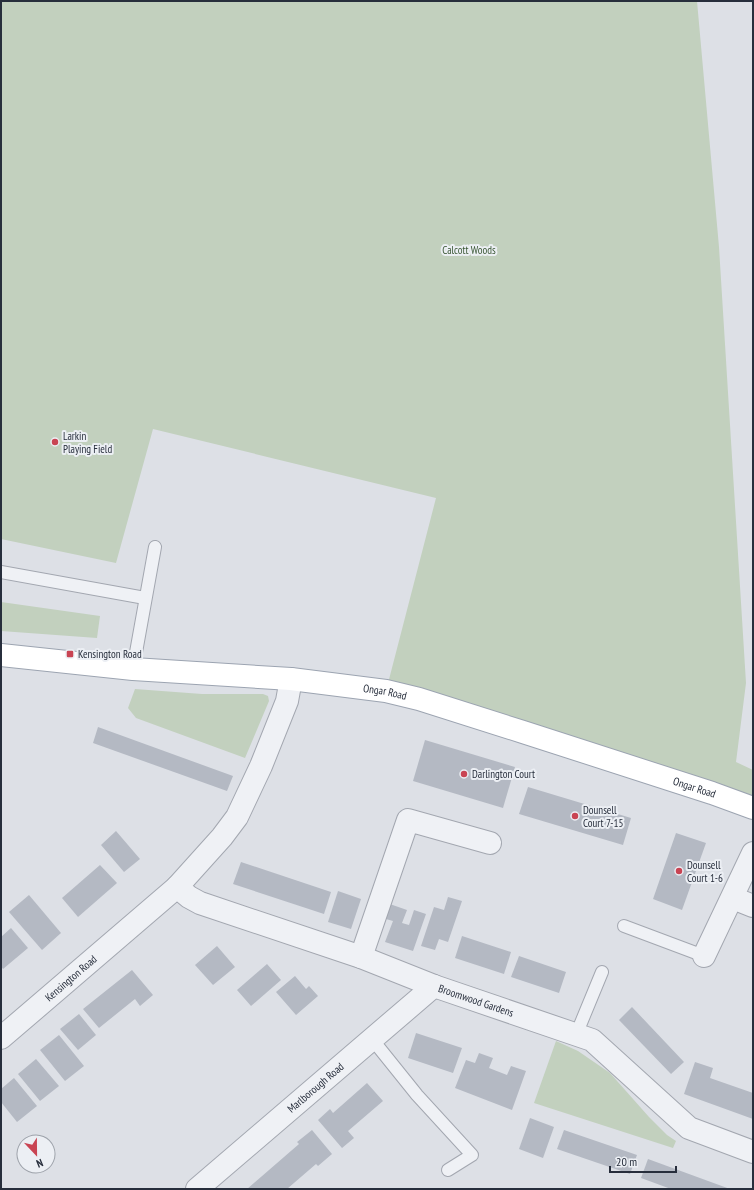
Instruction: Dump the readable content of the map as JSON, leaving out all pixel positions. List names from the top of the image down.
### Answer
{
  "streets": {
    "main road": ["Ongar Road"],
    "street": ["Kensington Road", "Broomwood Gardens", "Marlborough Road"]
  },
  "crossings": [
    ["Ongar Road", "Kensington Road"],
    ["Kensington Road", "Broomwood Gardens"],
    ["Broomwood Gardens", "Marlborough Road"]
  ],
  "parks": ["Calcott Woods"],
  "places": {
    "other": [
      "Larkin Playing Field",
      "Darlington Court",
      "Dounsell Court 7-15",
      "Dounsell Court 1-6"
    ],
    "transit": ["Kensington Road"]
  },
  "scale_bar": "20 m",
  "north": "bottom"
}
